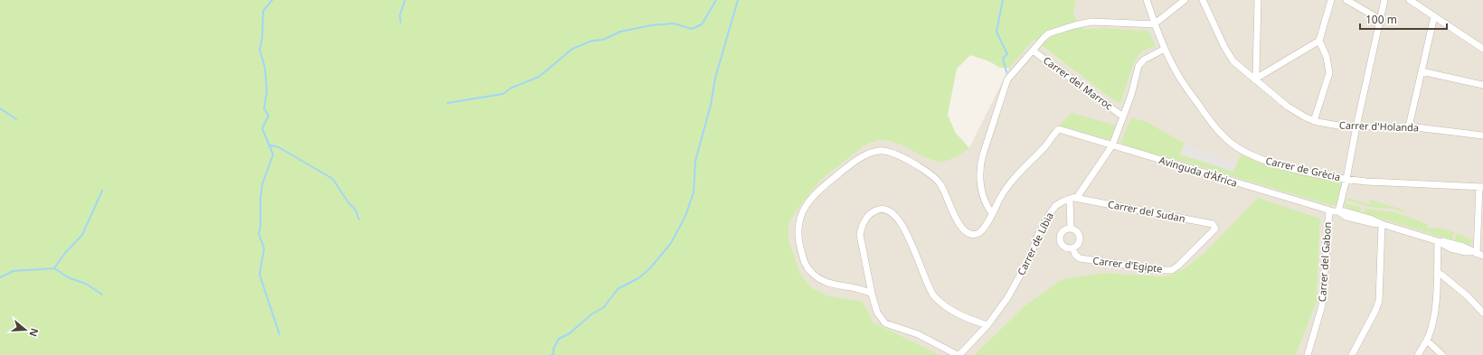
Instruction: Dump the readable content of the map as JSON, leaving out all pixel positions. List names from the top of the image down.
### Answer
{
  "streets": {
    "street": [
      "Carrer del Marroc",
      "Carrer d'Holanda",
      "Carrer de Grècia",
      "Avinguda d'Àfrica",
      "Carrer del Sudan",
      "Carrer de Líbia",
      "Carrer del Gabon",
      "Carrer d'Egipte"
    ]
  },
  "crossings": [
    ["Carrer del Marroc", "Carrer de Líbia"],
    ["Carrer de Grècia", "Carrer de Líbia"],
    ["Avinguda d'Àfrica", "Carrer de Líbia"],
    ["Avinguda d'Àfrica", "Carrer del Gabon"],
    ["Carrer del Sudan", "Carrer de Líbia"],
    ["Carrer del Sudan", "Carrer d'Egipte"]
  ],
  "scale_bar": "100 m",
  "north": "right"
}
